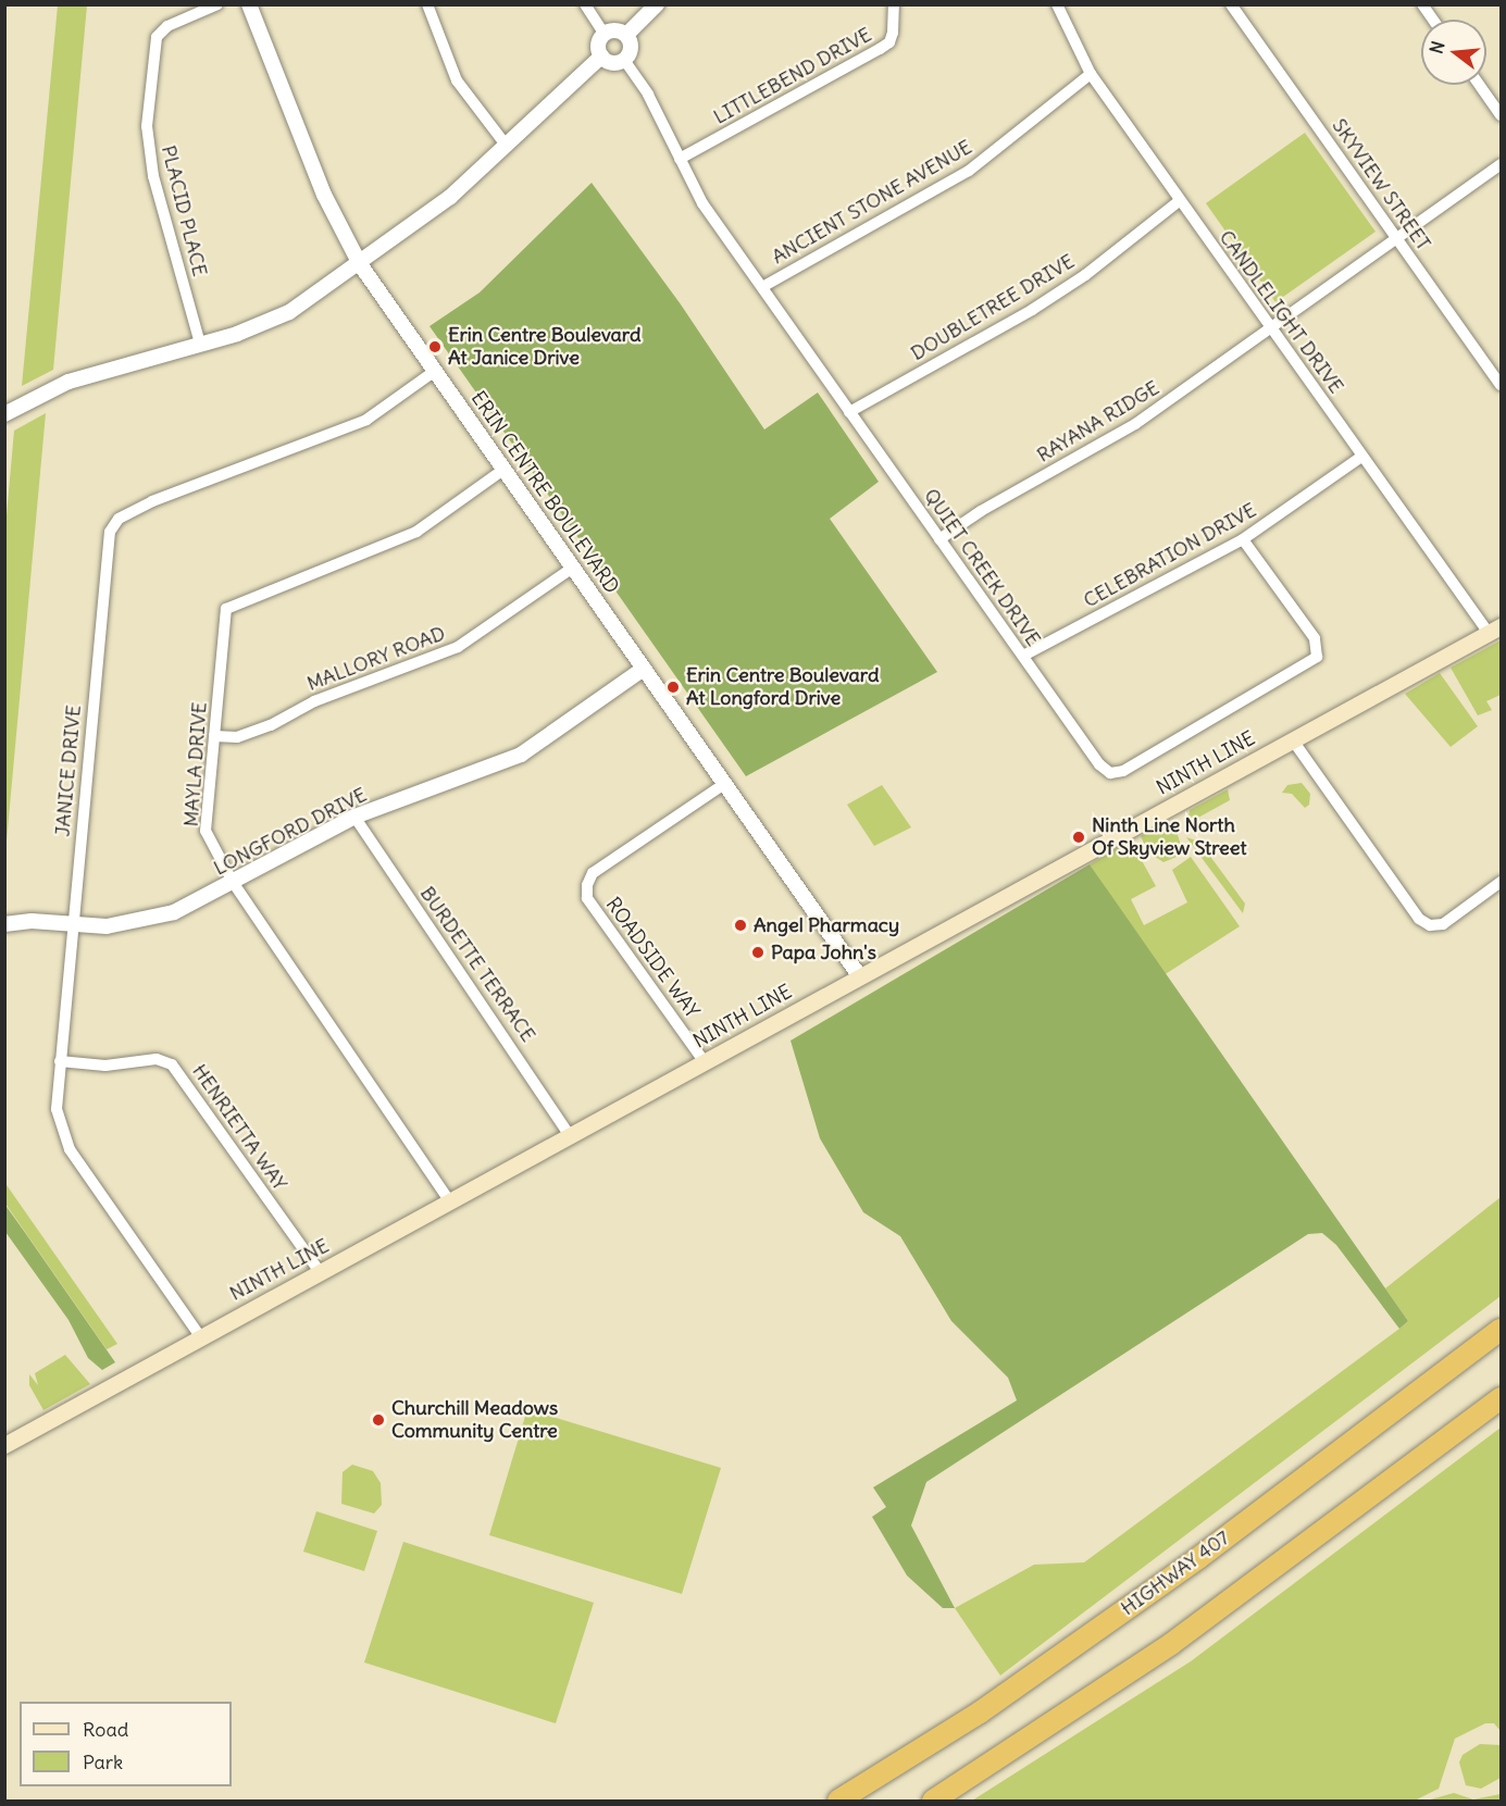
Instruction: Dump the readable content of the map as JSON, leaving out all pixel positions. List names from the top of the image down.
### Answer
{
  "streets": {
    "highway": ["HIGHWAY 407"],
    "main road": ["NINTH LINE"],
    "street": [
      "LITTLEBEND DRIVE",
      "SKYVIEW STREET",
      "ANCIENT STONE AVENUE",
      "PLACID PLACE",
      "DOUBLETREE DRIVE",
      "CANDLELIGHT DRIVE",
      "RAYANA RIDGE",
      "ERIN CENTRE BOULEVARD",
      "CELEBRATION DRIVE",
      "QUIET CREEK DRIVE",
      "MALLORY ROAD",
      "MAYLA DRIVE",
      "JANICE DRIVE",
      "LONGFORD DRIVE",
      "ROADSIDE WAY",
      "BURDETTE TERRACE",
      "HENRIETTA WAY"
    ]
  },
  "crossings": [
    ["LITTLEBEND DRIVE", "QUIET CREEK DRIVE"],
    ["SKYVIEW STREET", "RAYANA RIDGE"],
    ["ANCIENT STONE AVENUE", "CANDLELIGHT DRIVE"],
    ["ANCIENT STONE AVENUE", "QUIET CREEK DRIVE"],
    ["DOUBLETREE DRIVE", "CANDLELIGHT DRIVE"],
    ["DOUBLETREE DRIVE", "QUIET CREEK DRIVE"],
    ["CANDLELIGHT DRIVE", "RAYANA RIDGE"],
    ["CANDLELIGHT DRIVE", "CELEBRATION DRIVE"],
    ["CANDLELIGHT DRIVE", "NINTH LINE"],
    ["RAYANA RIDGE", "QUIET CREEK DRIVE"],
    ["ERIN CENTRE BOULEVARD", "MALLORY ROAD"],
    ["ERIN CENTRE BOULEVARD", "NINTH LINE"],
    ["ERIN CENTRE BOULEVARD", "MAYLA DRIVE"],
    ["ERIN CENTRE BOULEVARD", "JANICE DRIVE"],
    ["ERIN CENTRE BOULEVARD", "LONGFORD DRIVE"],
    ["ERIN CENTRE BOULEVARD", "ROADSIDE WAY"],
    ["CELEBRATION DRIVE", "QUIET CREEK DRIVE"],
    ["MALLORY ROAD", "MAYLA DRIVE"],
    ["NINTH LINE", "MAYLA DRIVE"],
    ["NINTH LINE", "JANICE DRIVE"],
    ["NINTH LINE", "ROADSIDE WAY"],
    ["NINTH LINE", "BURDETTE TERRACE"],
    ["NINTH LINE", "HENRIETTA WAY"],
    ["MAYLA DRIVE", "LONGFORD DRIVE"],
    ["JANICE DRIVE", "LONGFORD DRIVE"],
    ["JANICE DRIVE", "HENRIETTA WAY"],
    ["LONGFORD DRIVE", "BURDETTE TERRACE"]
  ],
  "places": [
    "Erin Centre Boulevard At Janice Drive",
    "Erin Centre Boulevard At Longford Drive",
    "Ninth Line North Of Skyview Street",
    "Angel Pharmacy",
    "Papa John's",
    "Churchill Meadows Community Centre"
  ],
  "legend": ["Road", "Park"],
  "north": "left"
}
